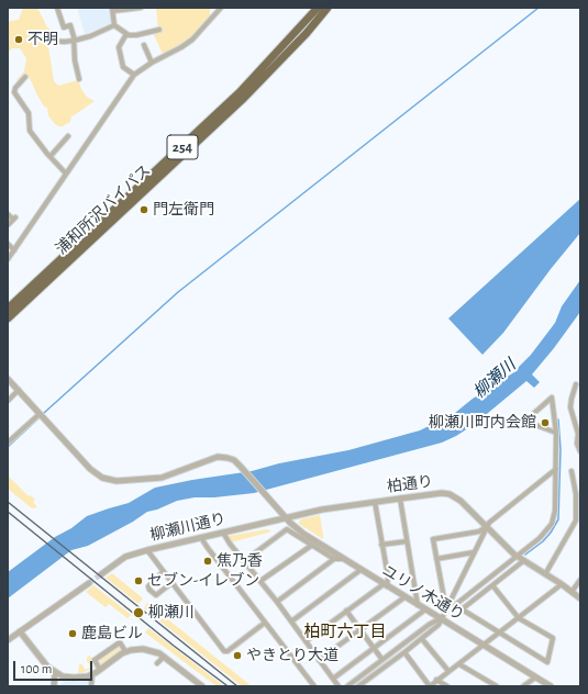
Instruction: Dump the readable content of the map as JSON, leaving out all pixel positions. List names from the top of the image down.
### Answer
{
  "streets": {
    "highway": ["254", "浦和所沢バイパス"],
    "street": ["柏通り", "柳瀬川通り", "ユリノ木通り"]
  },
  "crossings": [
    ["柏通り", "柳瀬川通り"],
    ["柏通り", "ユリノ木通り"],
    ["柳瀬川通り", "ユリノ木通り"]
  ],
  "districts": ["柏町六丁目"],
  "water": ["柳瀬川"],
  "places": [
    "不明",
    "門左衛門",
    "柳瀬川町内会館",
    "焦乃香",
    "セブン-イレブン",
    "柳瀬川",
    "鹿島ビル",
    "やきとり大道"
  ],
  "scale_bar": "100 m"
}
